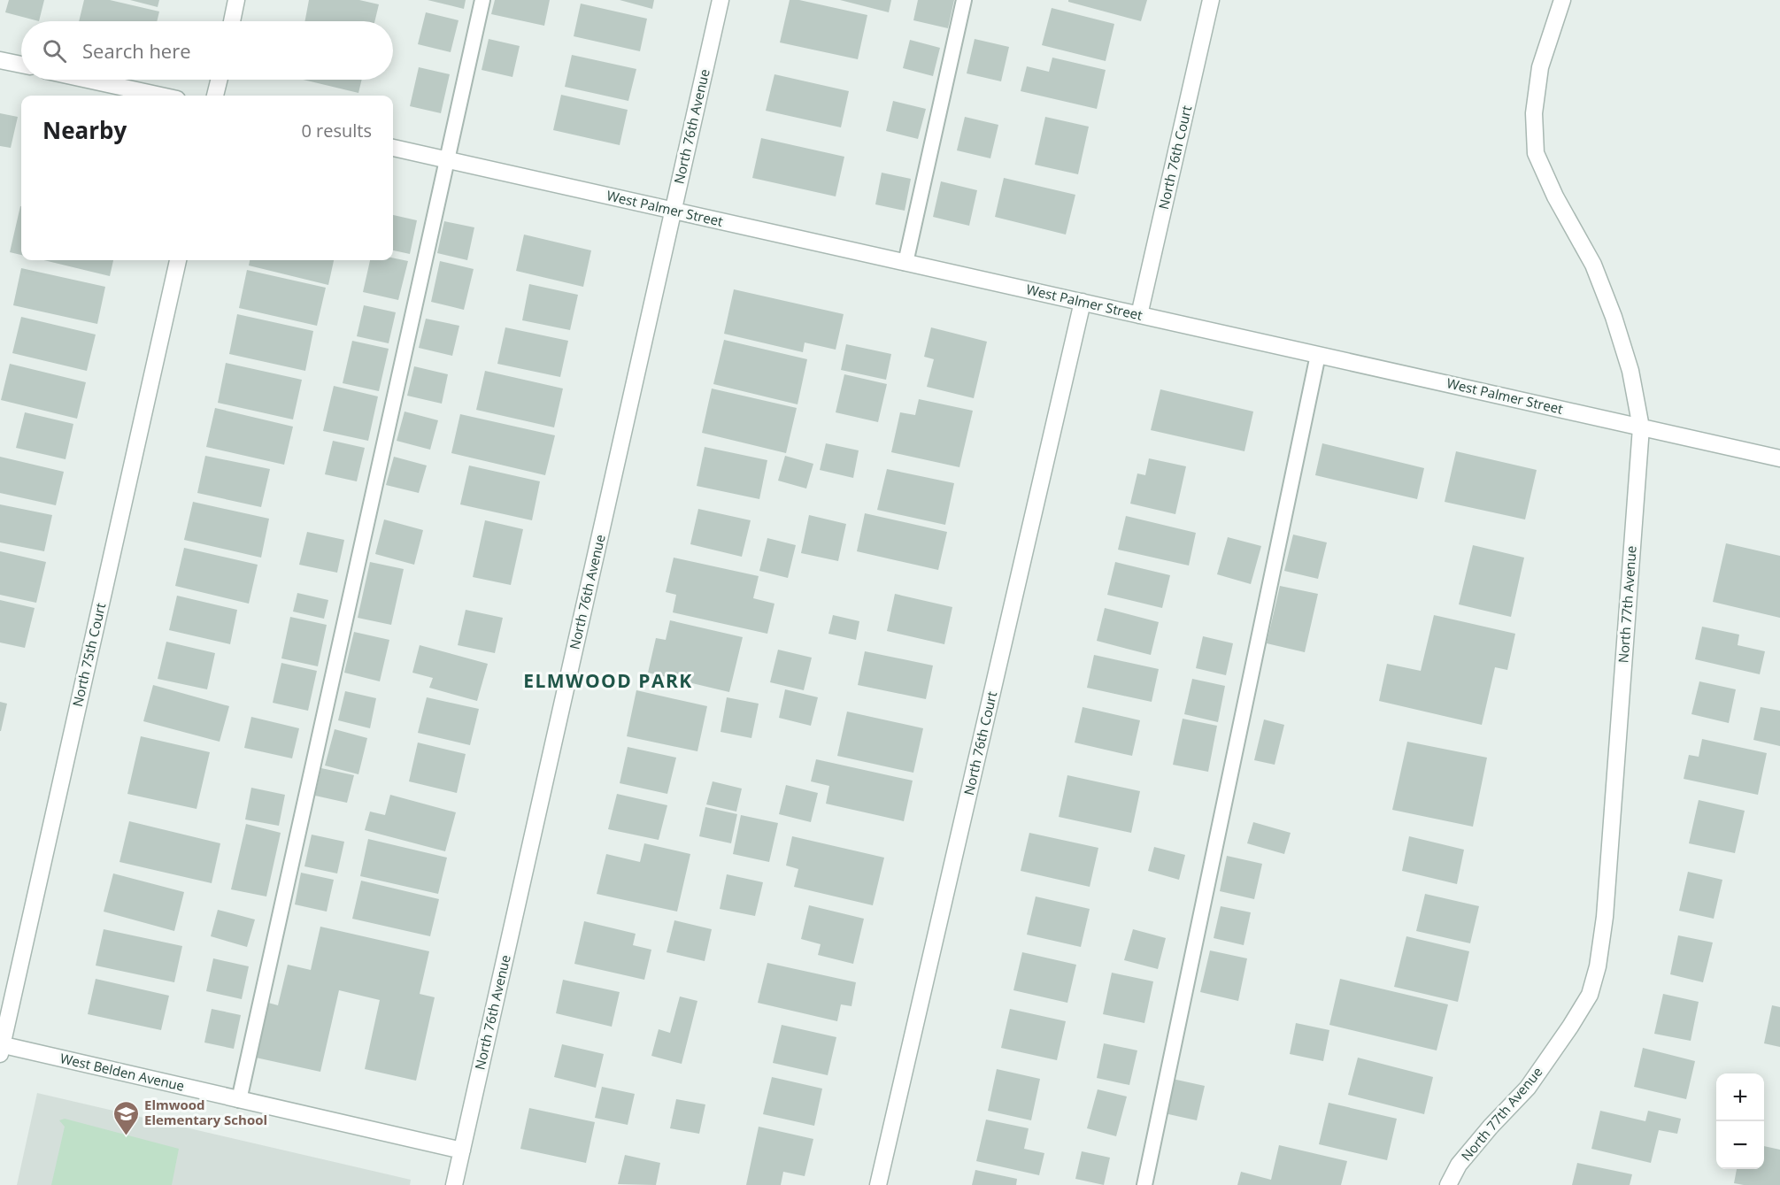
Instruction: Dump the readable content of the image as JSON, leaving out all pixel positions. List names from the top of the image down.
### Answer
{
  "streets": {
    "street": [
      "North 76th Avenue",
      "North 76th Court",
      "West Palmer Street",
      "North 77th Avenue",
      "North 75th Court",
      "West Belden Avenue"
    ]
  },
  "crossings": [
    ["North 76th Avenue", "West Palmer Street"],
    ["North 76th Avenue", "West Belden Avenue"],
    ["North 76th Court", "West Palmer Street"],
    ["West Palmer Street", "North 77th Avenue"],
    ["North 75th Court", "West Belden Avenue"]
  ],
  "districts": ["ELMWOOD PARK"],
  "places": {
    "school or university": ["Elmwood Elementary School"]
  },
  "page": {
    "search": "Search here",
    "heading": ["Nearby", "0 results"],
    "map_buttons": ["+", "−"]
  }
}
